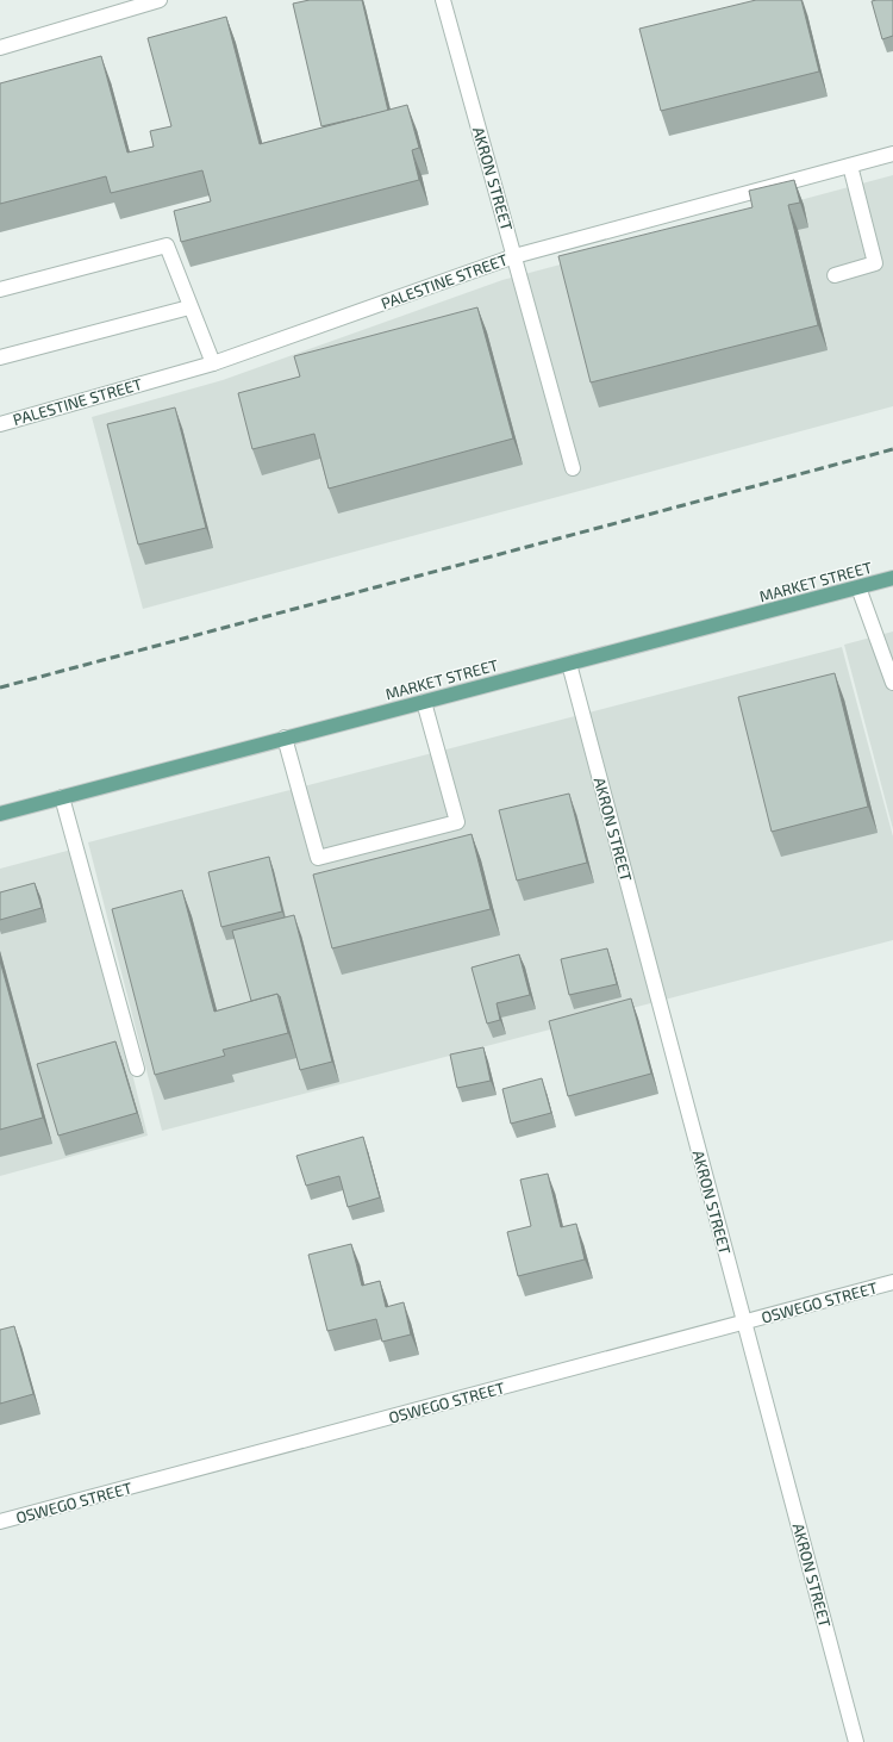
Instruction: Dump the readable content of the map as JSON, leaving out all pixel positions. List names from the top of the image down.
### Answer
{
  "streets": {
    "main road": ["MARKET STREET"],
    "street": ["AKRON STREET", "PALESTINE STREET", "OSWEGO STREET"]
  },
  "crossings": [
    ["AKRON STREET", "PALESTINE STREET"],
    ["AKRON STREET", "MARKET STREET"],
    ["AKRON STREET", "OSWEGO STREET"]
  ]
}
